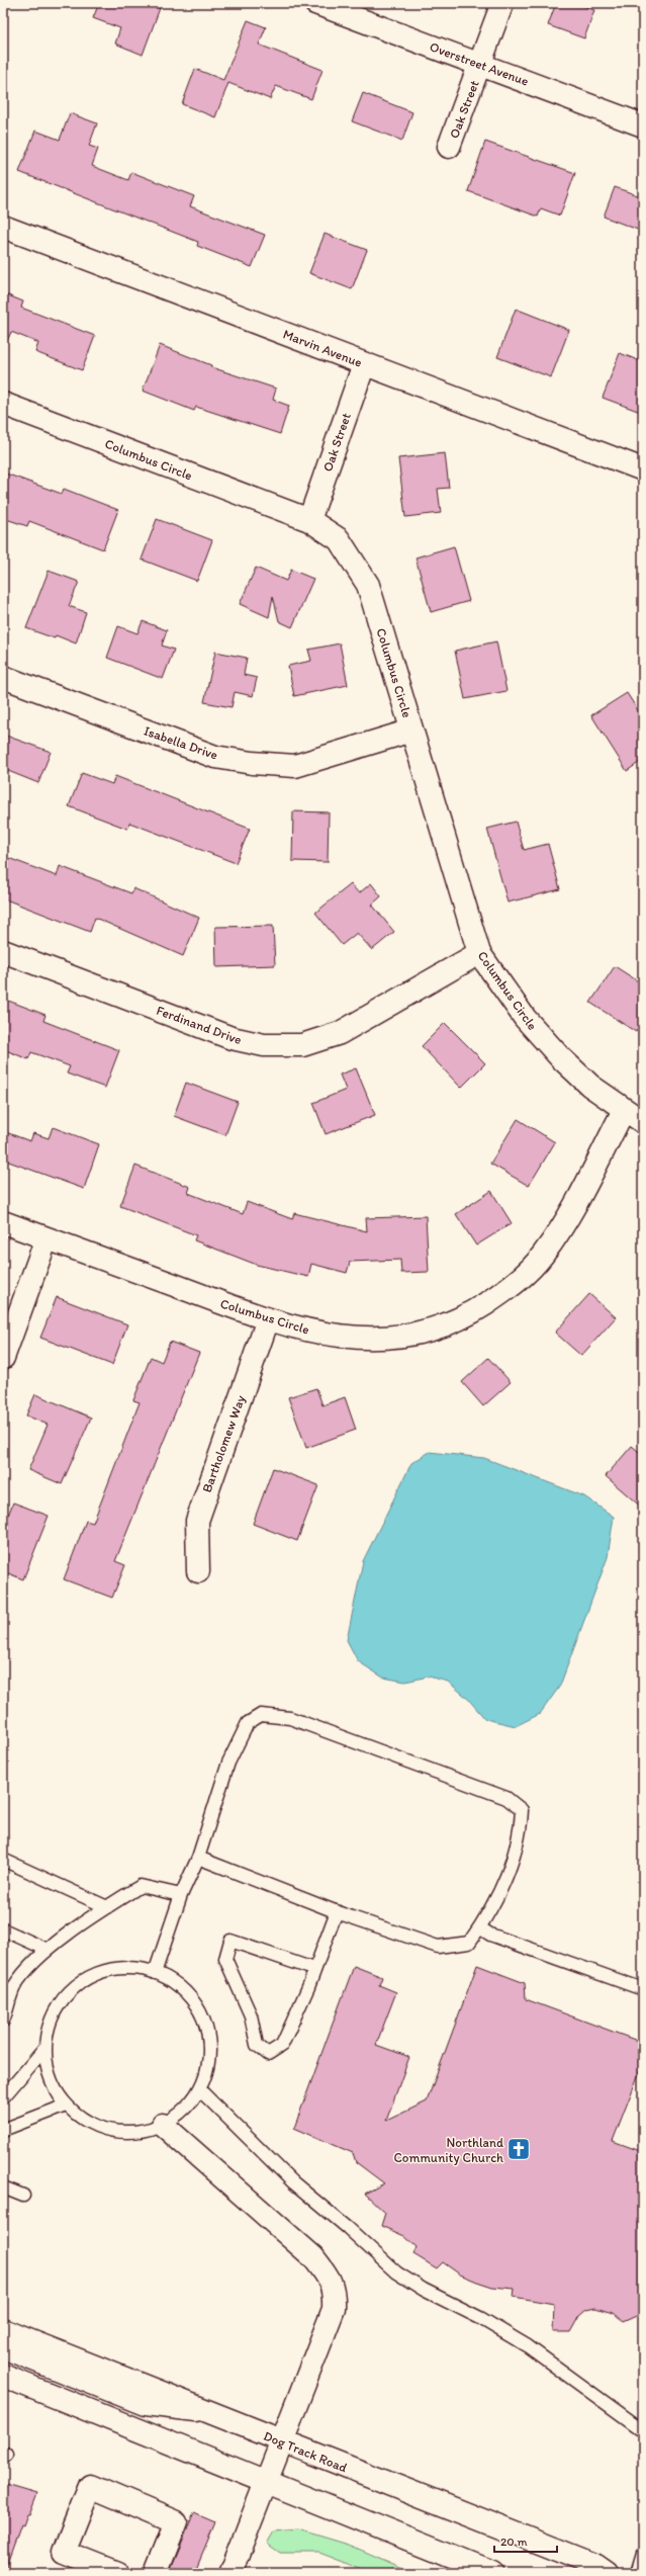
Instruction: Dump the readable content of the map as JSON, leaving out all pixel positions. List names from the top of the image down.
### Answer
{
  "streets": {
    "street": [
      "Overstreet Avenue",
      "Oak Street",
      "Marvin Avenue",
      "Columbus Circle",
      "Isabella Drive",
      "Ferdinand Drive",
      "Bartholomew Way",
      "Dog Track Road"
    ]
  },
  "crossings": [
    ["Overstreet Avenue", "Oak Street"],
    ["Oak Street", "Marvin Avenue"],
    ["Oak Street", "Columbus Circle"],
    ["Columbus Circle", "Isabella Drive"],
    ["Columbus Circle", "Ferdinand Drive"],
    ["Columbus Circle", "Bartholomew Way"]
  ],
  "places": {
    "church": ["Northland Community Church"]
  },
  "scale_bar": "20 m"
}
